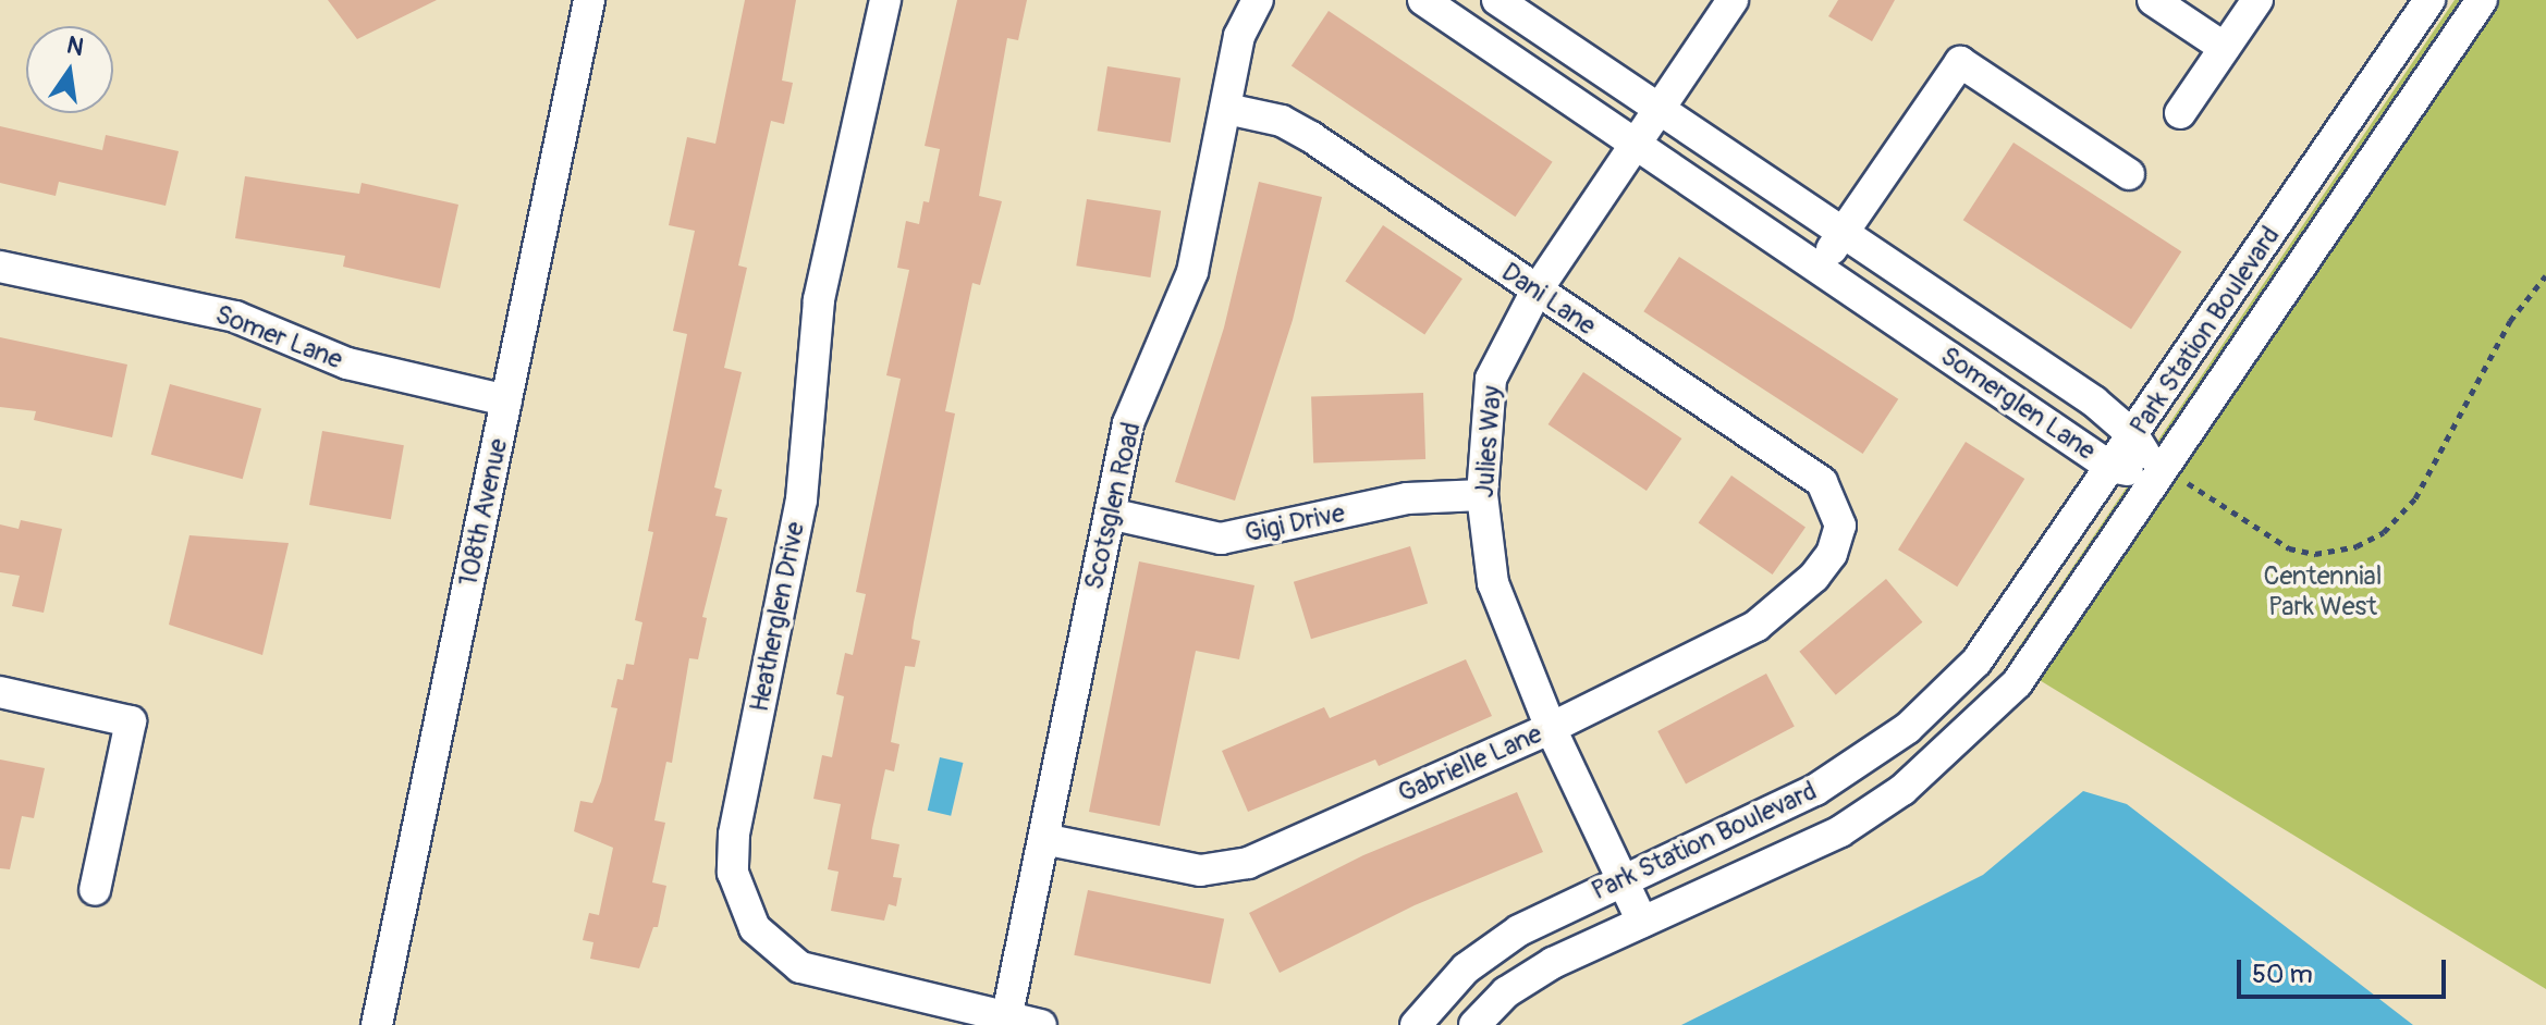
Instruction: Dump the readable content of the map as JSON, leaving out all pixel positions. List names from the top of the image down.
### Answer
{
  "streets": {
    "street": [
      "Dani Lane",
      "Park Station Boulevard",
      "Somer Lane",
      "Somerglen Lane",
      "Julies Way",
      "Scotsglen Road",
      "108th Avenue",
      "Gigi Drive",
      "Heatherglen Drive",
      "Gabrielle Lane"
    ]
  },
  "crossings": [
    ["Dani Lane", "Julies Way"],
    ["Dani Lane", "Scotsglen Road"],
    ["Dani Lane", "Gabrielle Lane"],
    ["Park Station Boulevard", "Somerglen Lane"],
    ["Park Station Boulevard", "Julies Way"],
    ["Somer Lane", "108th Avenue"],
    ["Somerglen Lane", "Julies Way"],
    ["Julies Way", "Gigi Drive"],
    ["Julies Way", "Gabrielle Lane"],
    ["Scotsglen Road", "Gigi Drive"],
    ["Scotsglen Road", "Heatherglen Drive"],
    ["Scotsglen Road", "Gabrielle Lane"]
  ],
  "parks": ["Centennial Park West"],
  "scale_bar": "50 m",
  "north": "top"
}
